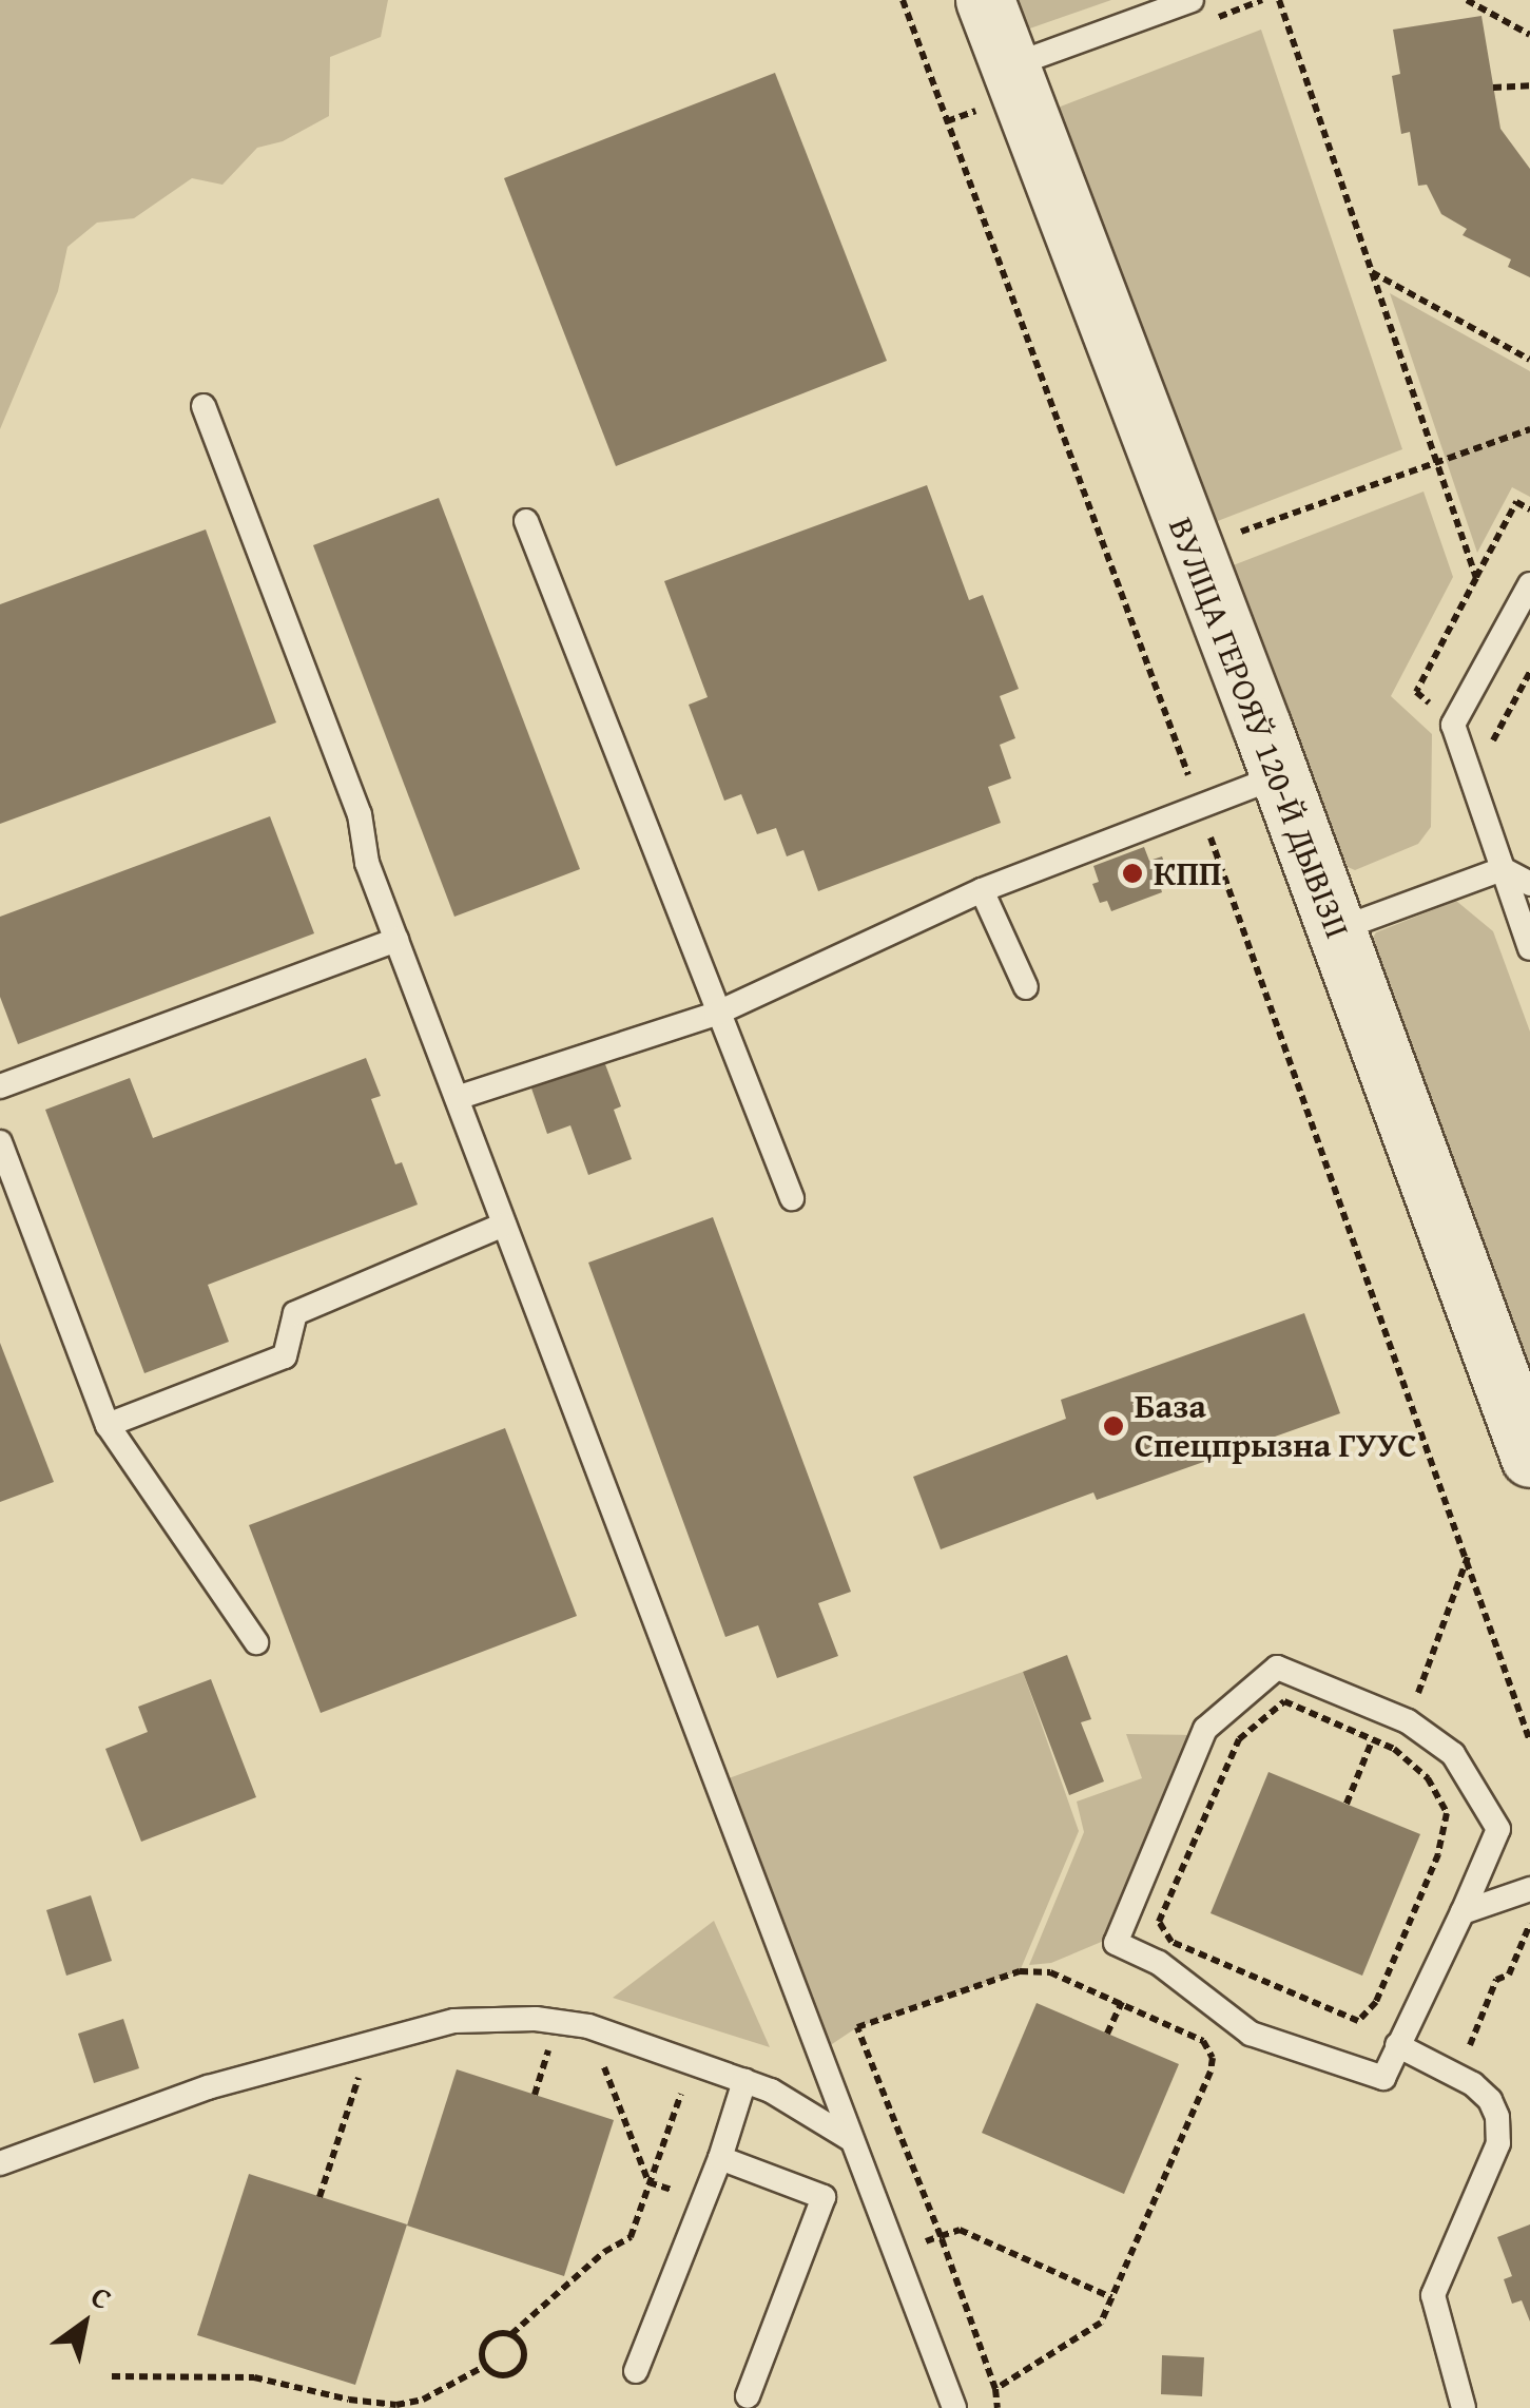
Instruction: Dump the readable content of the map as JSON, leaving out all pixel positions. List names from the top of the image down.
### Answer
{
  "streets": {
    "street": ["ВУЛІЦА ГЕРОЯЎ 120-Й ДЫВІЗІІ"]
  },
  "places": ["КПП", "База Спецпрызна ГУУС"],
  "north": "top right"
}
